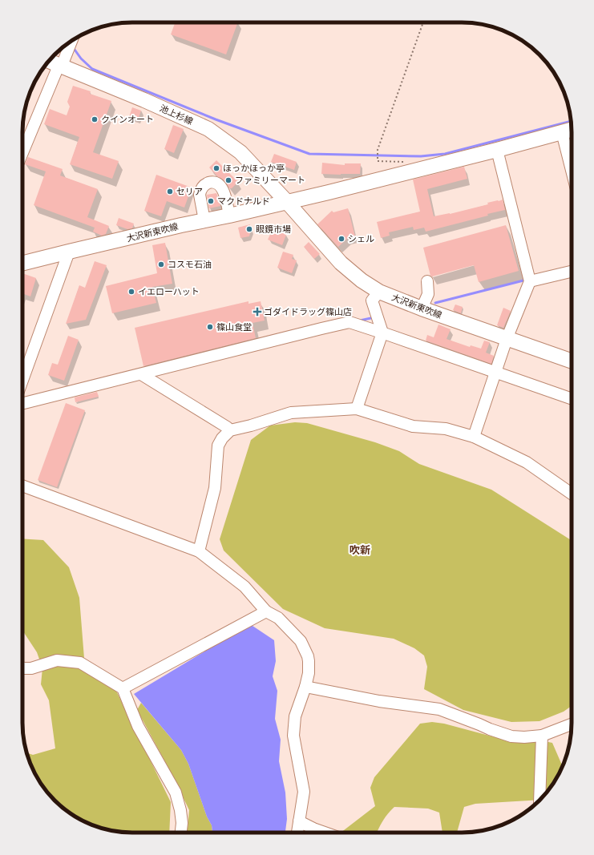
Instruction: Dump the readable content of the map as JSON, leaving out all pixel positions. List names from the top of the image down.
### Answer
{
  "streets": {
    "main road": ["池上杉線", "大沢新東吹線"]
  },
  "crossings": [
    ["池上杉線", "大沢新東吹線"]
  ],
  "districts": ["吹新"],
  "places": {
    "other": [
      "クインオート",
      "ほっかほっか亭",
      "ファミリーマート",
      "セリア",
      "マクドナルド",
      "眼鏡市場",
      "シェル",
      "コスモ石油",
      "イエローハット",
      "篠山食堂"
    ],
    "health": ["ゴダイドラッグ篠山店"]
  }
}
